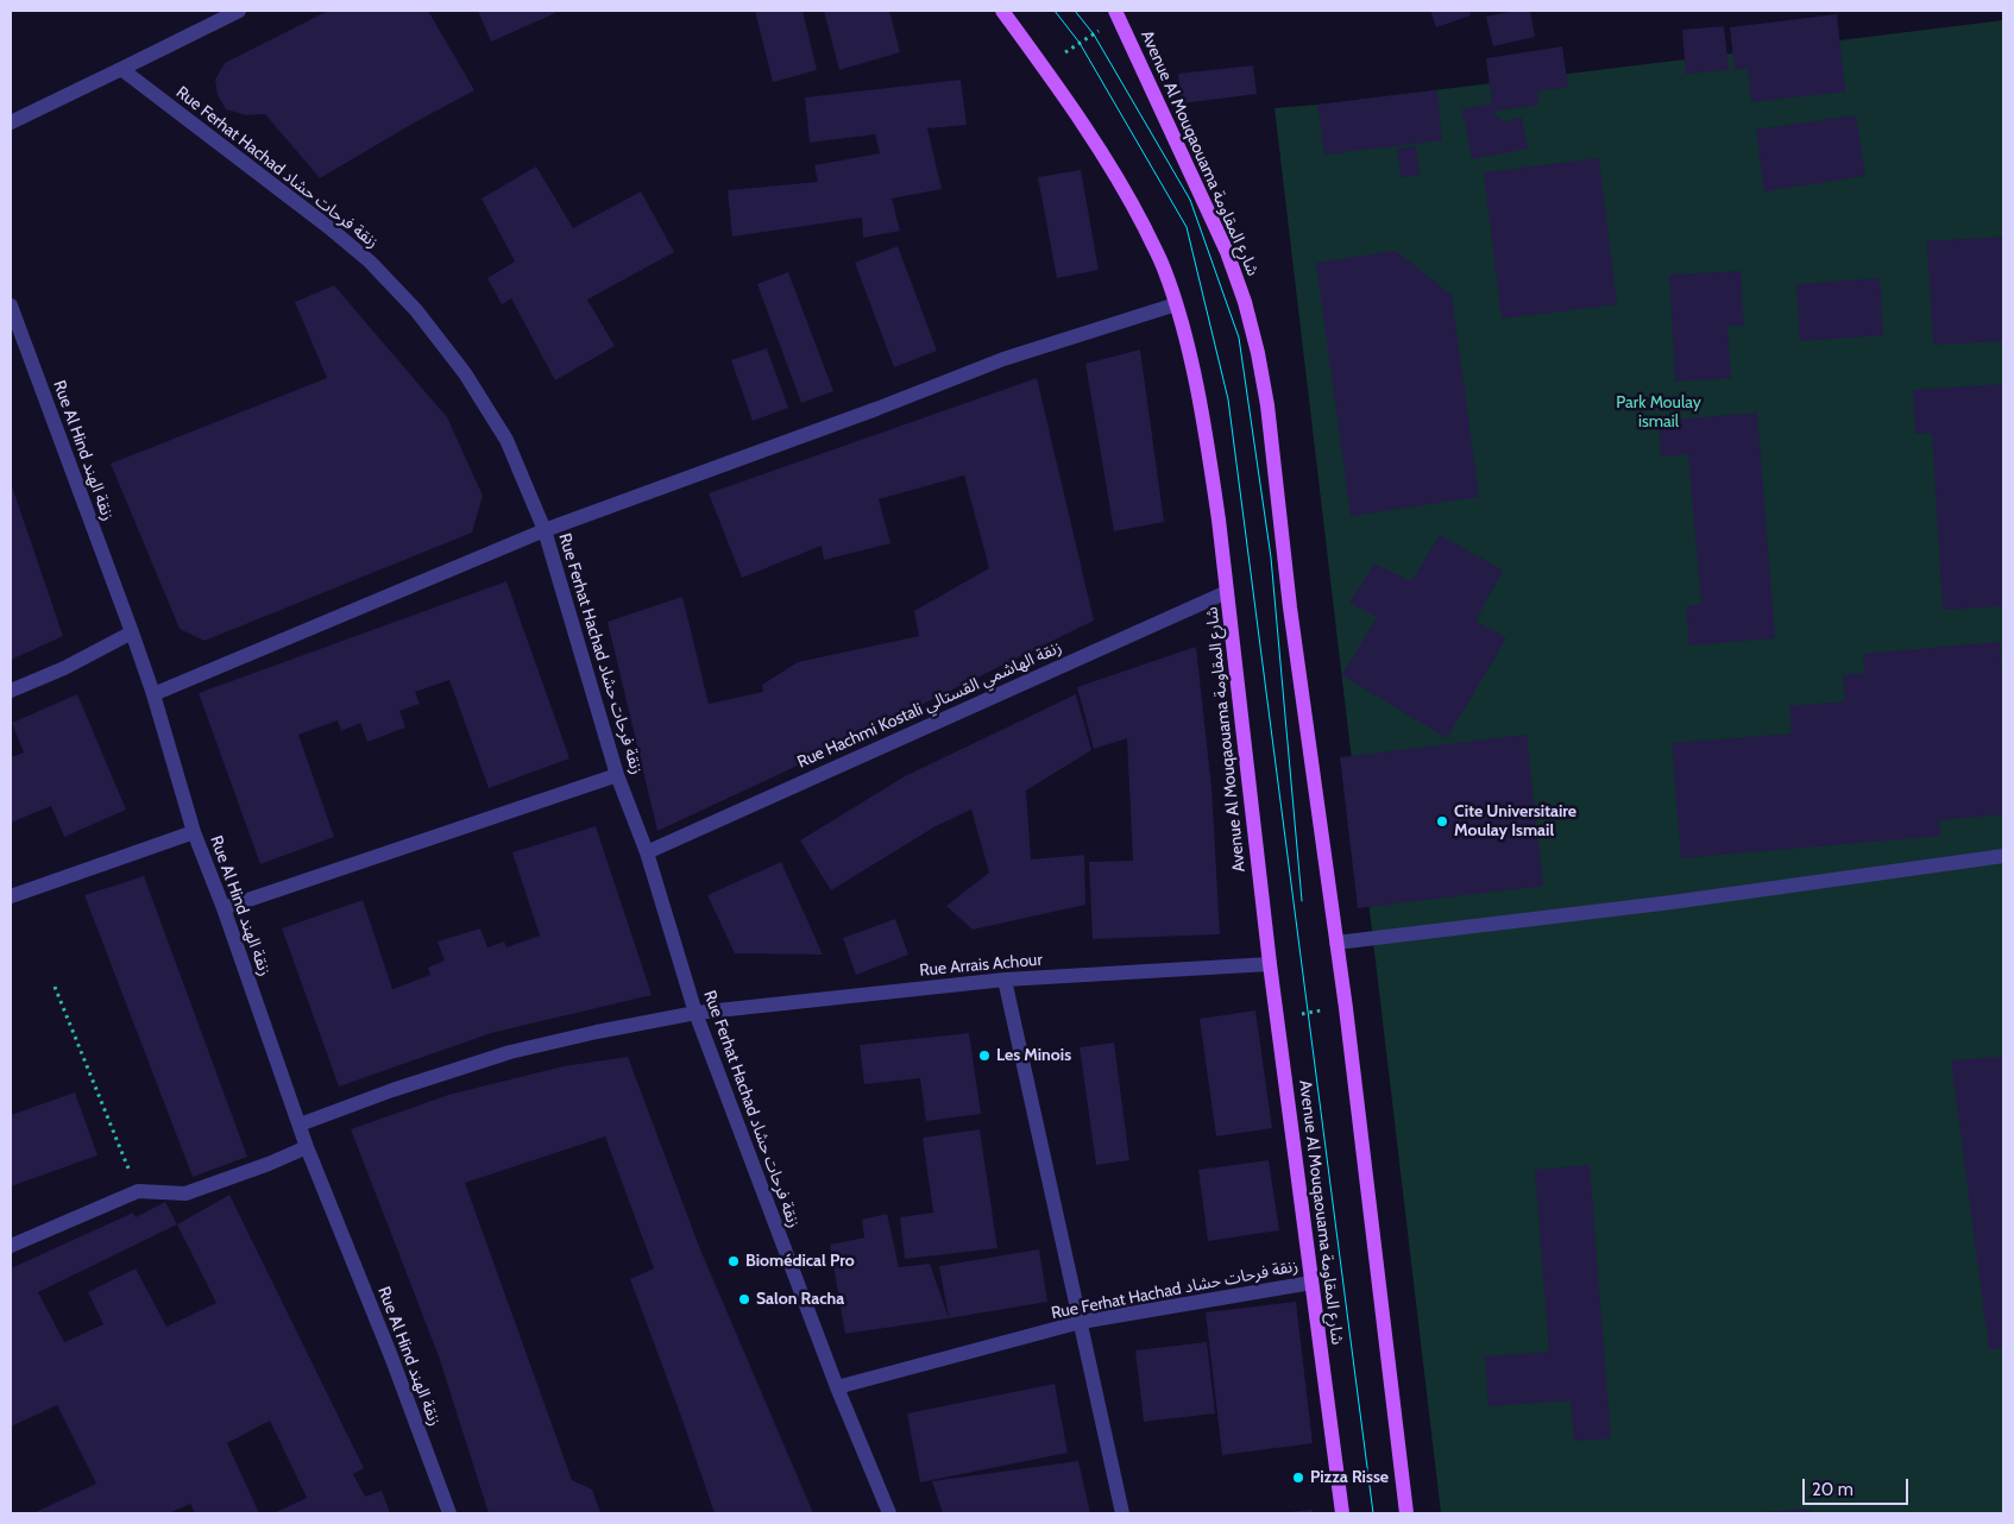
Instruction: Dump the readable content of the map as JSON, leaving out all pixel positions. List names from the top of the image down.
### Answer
{
  "streets": {
    "main road": ["Avenue Al Mouqaouama شارع المقاومة"],
    "street": [
      "Rue Ferhat Hachad زنقة فرحات حشاد",
      "Rue Al Hind زنقة الهند",
      "Rue Hachmi Kostali زنقة الهاشمي القستالي",
      "Rue Arrais Achour"
    ]
  },
  "crossings": [
    ["Avenue Al Mouqaouama شارع المقاومة", "Rue Ferhat Hachad زنقة فرحات حشاد"],
    ["Avenue Al Mouqaouama شارع المقاومة", "Rue Hachmi Kostali زنقة الهاشمي القستالي"],
    ["Avenue Al Mouqaouama شارع المقاومة", "Rue Arrais Achour"],
    ["Rue Ferhat Hachad زنقة فرحات حشاد", "Rue Hachmi Kostali زنقة الهاشمي القستالي"],
    ["Rue Ferhat Hachad زنقة فرحات حشاد", "Rue Arrais Achour"],
    ["Rue Al Hind زنقة الهند", "Rue Arrais Achour"]
  ],
  "parks": ["Park Moulay ismail"],
  "places": [
    "Cite Universitaire Moulay Ismail",
    "Les Minois",
    "Biomédical Pro",
    "Salon Racha",
    "Pizza Risse"
  ],
  "scale_bar": "20 m"
}
